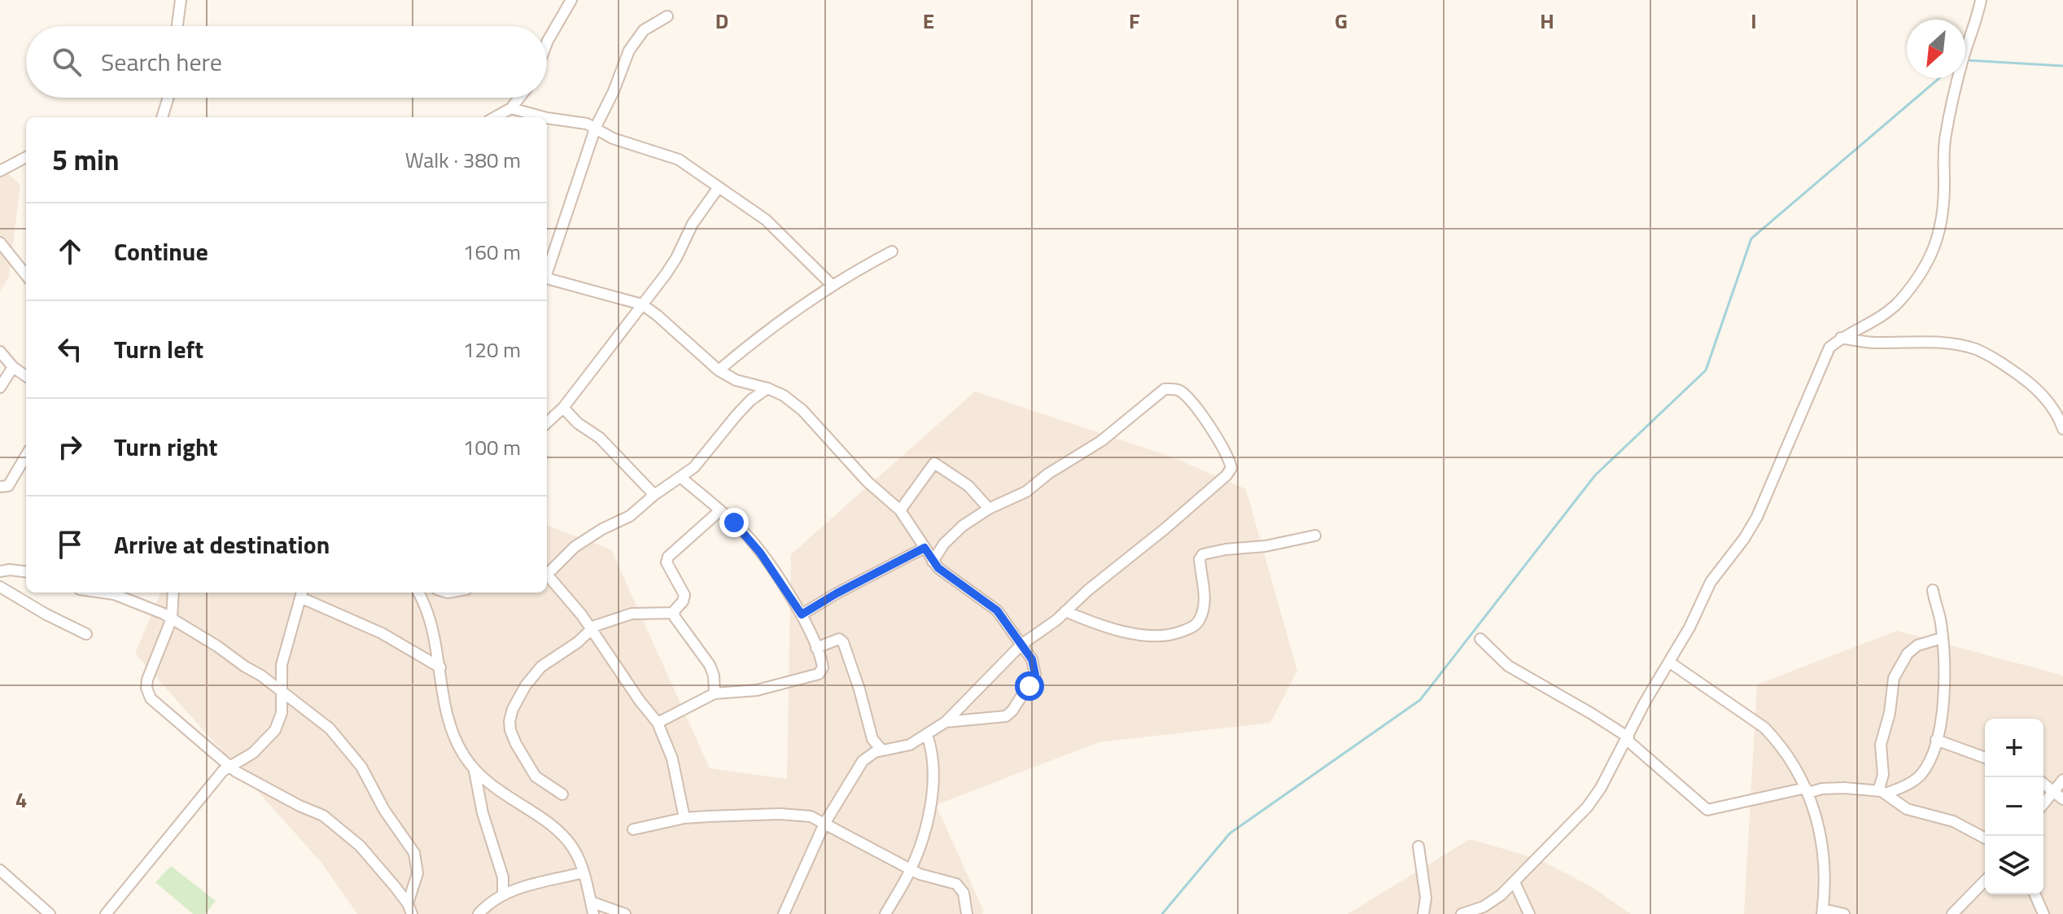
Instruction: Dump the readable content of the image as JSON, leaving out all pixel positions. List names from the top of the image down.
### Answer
{
  "north": "bottom left",
  "page": {
    "search": "Search here",
    "heading": ["5 min", "Walk · 380 m"],
    "list": [
      ["Continue", "160 m"],
      ["Turn left", "120 m"],
      ["Turn right", "100 m"],
      "Arrive at destination"
    ],
    "map_buttons": ["+", "−"]
  },
  "grid": {
    "columns": [
      "D",
      "E",
      "F",
      "G",
      "H",
      "I"
    ],
    "rows": ["4"]
  }
}
